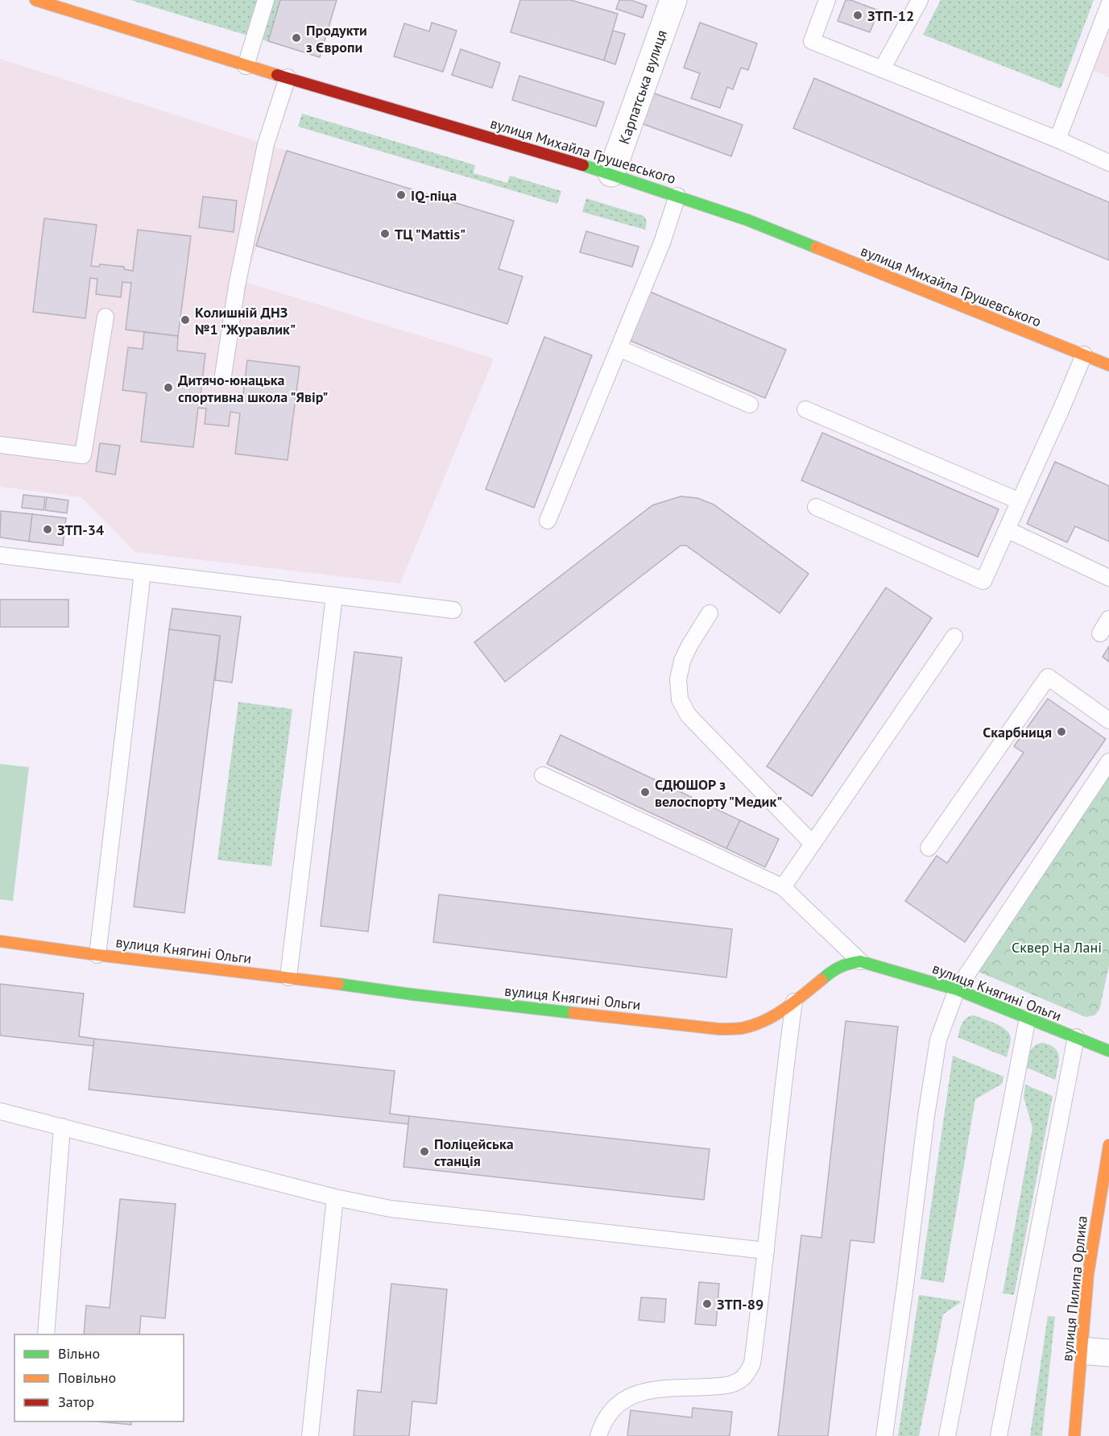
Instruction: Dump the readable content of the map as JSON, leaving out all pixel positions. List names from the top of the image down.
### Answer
{
  "streets": {
    "street": [
      "Карпатська вулиця",
      "вулиця Михайла Грушевського",
      "вулиця Княгині Ольги",
      "вулиця Пилипа Орлика"
    ]
  },
  "crossings": [
    ["Карпатська вулиця", "вулиця Михайла Грушевського"]
  ],
  "parks": ["Сквер На Лані"],
  "places": [
    "ЗТП-12",
    "Продукти з Європи",
    "IQ-піца",
    "ТЦ \"Mattis\"",
    "Колишній ДНЗ №1 \"Журавлик\"",
    "Дитячо-юнацька спортивна школа \"Явір\"",
    "ЗТП-34",
    "Скарбниця",
    "СДЮШОР з велоспорту \"Медик\"",
    "Поліцейська станція",
    "ЗТП-89"
  ],
  "legend": ["Вільно", "Повільно", "Затор"]
}
